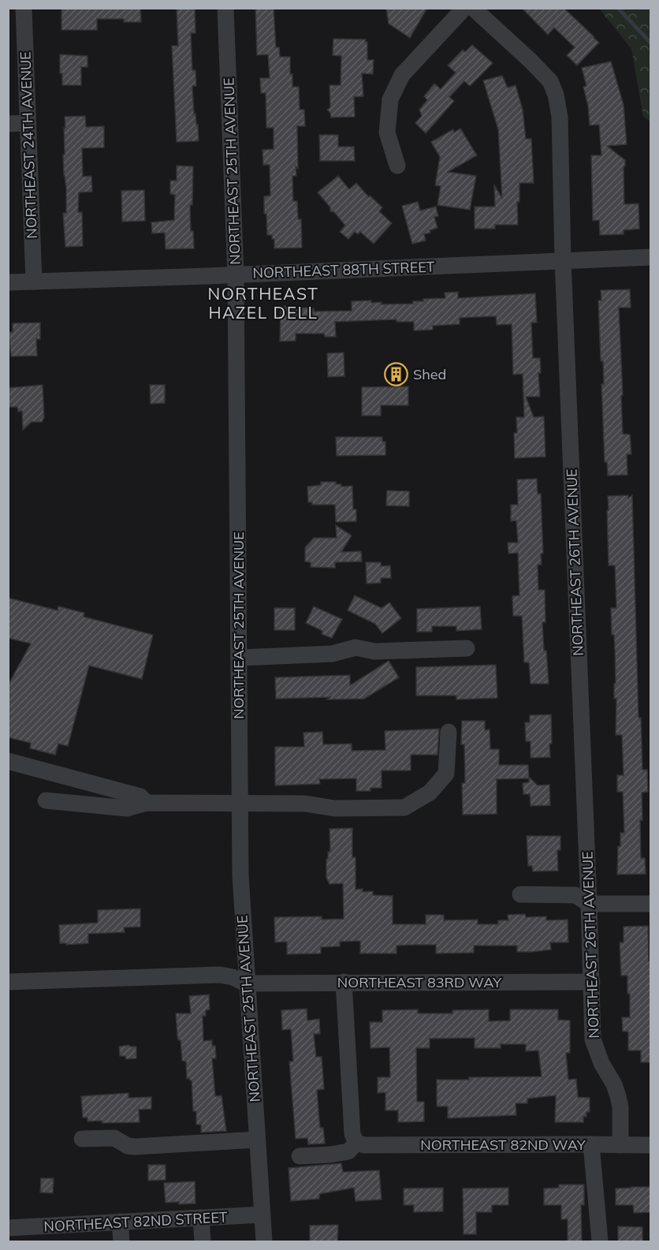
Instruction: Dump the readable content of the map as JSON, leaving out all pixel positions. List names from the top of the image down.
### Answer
{
  "streets": {
    "street": [
      "NORTHEAST 24TH AVENUE",
      "NORTHEAST 25TH AVENUE",
      "NORTHEAST 88TH STREET",
      "NORTHEAST 26TH AVENUE",
      "NORTHEAST 83RD WAY",
      "NORTHEAST 82ND WAY",
      "NORTHEAST 82ND STREET"
    ]
  },
  "crossings": [
    ["NORTHEAST 24TH AVENUE", "NORTHEAST 88TH STREET"],
    ["NORTHEAST 25TH AVENUE", "NORTHEAST 88TH STREET"],
    ["NORTHEAST 25TH AVENUE", "NORTHEAST 83RD WAY"],
    ["NORTHEAST 25TH AVENUE", "NORTHEAST 82ND STREET"],
    ["NORTHEAST 88TH STREET", "NORTHEAST 26TH AVENUE"],
    ["NORTHEAST 26TH AVENUE", "NORTHEAST 83RD WAY"],
    ["NORTHEAST 26TH AVENUE", "NORTHEAST 82ND WAY"]
  ],
  "districts": ["NORTHEAST HAZEL DELL"],
  "places": {
    "building": ["Shed"]
  }
}
